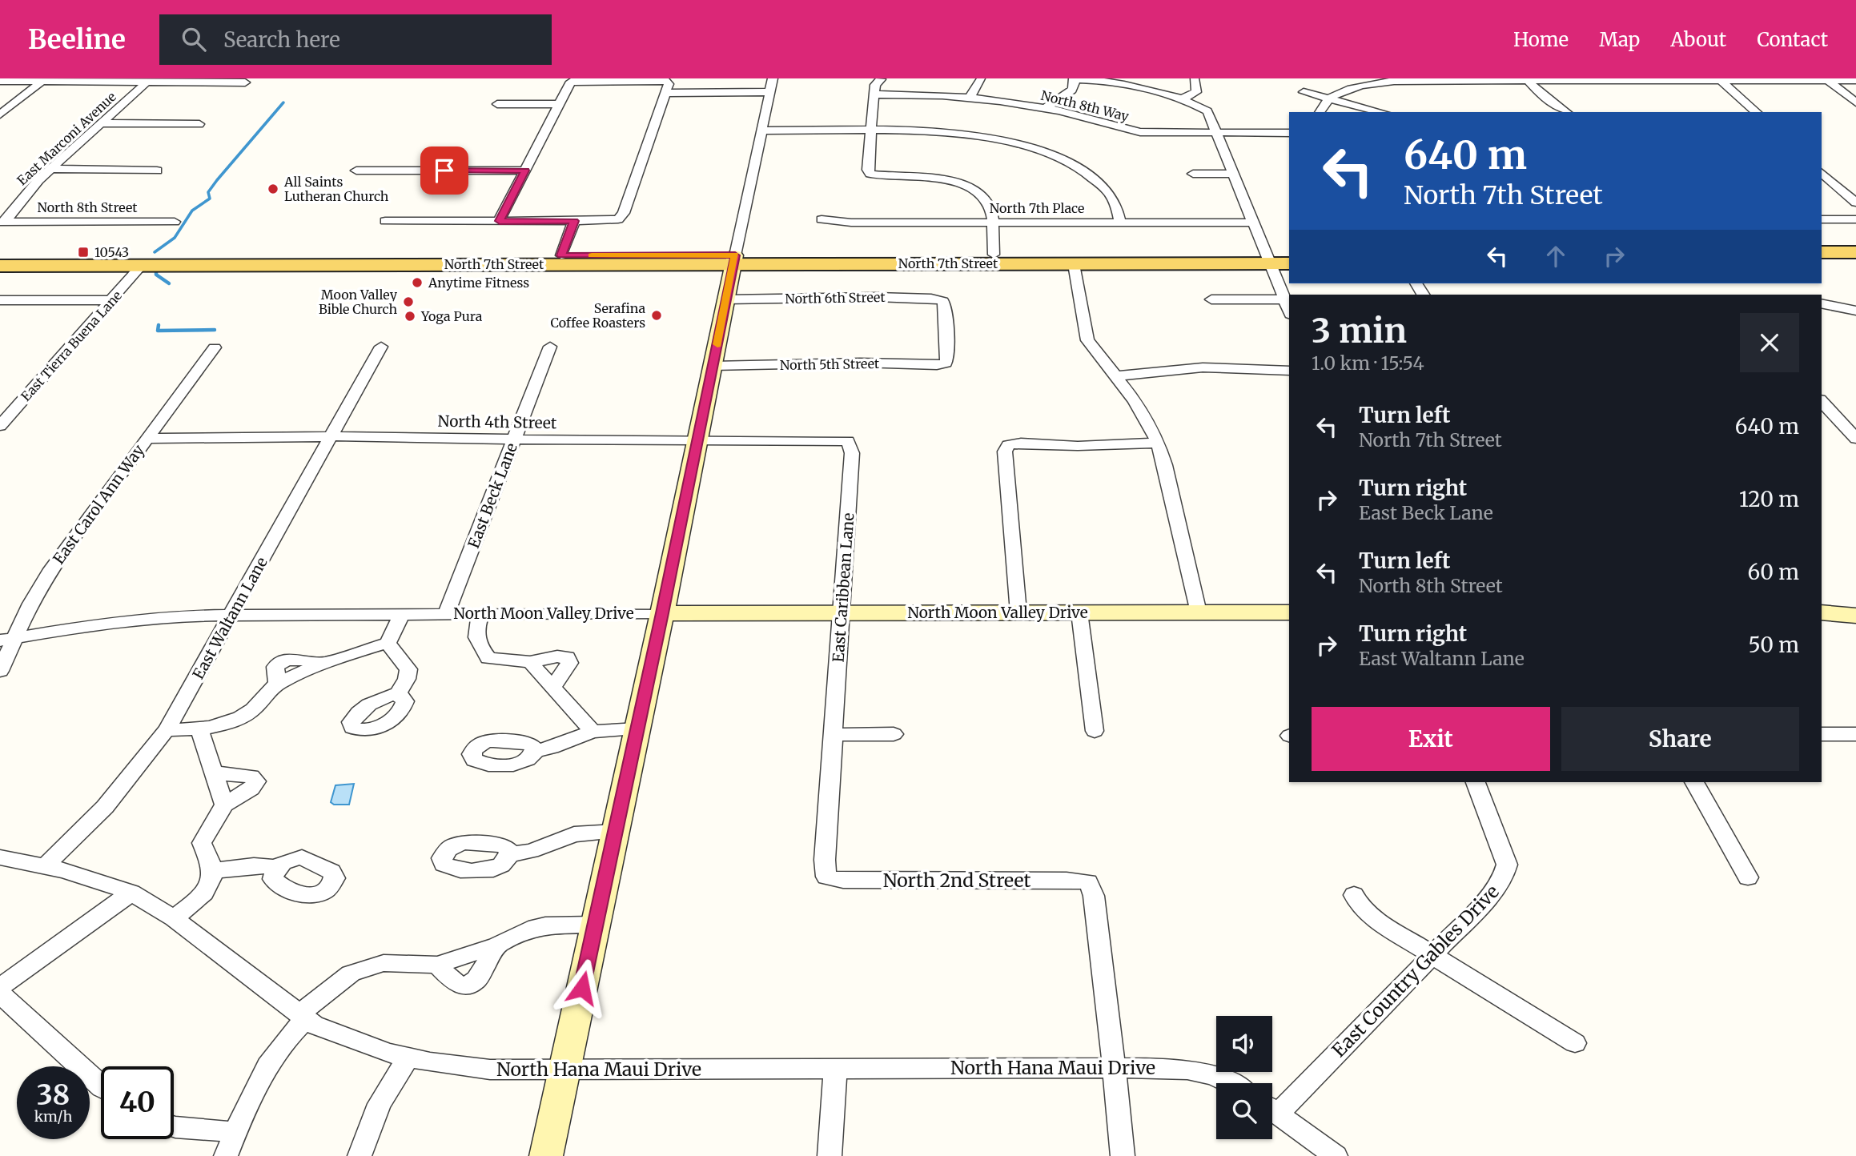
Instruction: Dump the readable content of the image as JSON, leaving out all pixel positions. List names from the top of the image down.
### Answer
{
  "streets": {
    "main road": ["North 7th Street"],
    "street": [
      "North 8th Way",
      "East Marconi Avenue",
      "North 8th Street",
      "North 7th Place",
      "North 6th Street",
      "East Tierra Buena Lane",
      "North 5th Street",
      "North 4th Street",
      "East Beck Lane",
      "East Carol Ann Way",
      "East Caribbean Lane",
      "North Moon Valley Drive",
      "East Waltann Lane",
      "North 2nd Street",
      "East Country Gables Drive",
      "North Hana Maui Drive"
    ]
  },
  "crossings": [
    ["East Marconi Avenue", "North 8th Street"],
    ["North 7th Street", "East Tierra Buena Lane"],
    ["North 6th Street", "North 5th Street"],
    ["North 4th Street", "East Beck Lane"],
    ["North 4th Street", "East Carol Ann Way"],
    ["North 4th Street", "East Caribbean Lane"],
    ["North 4th Street", "East Waltann Lane"],
    ["East Beck Lane", "North Moon Valley Drive"],
    ["East Carol Ann Way", "North Moon Valley Drive"],
    ["East Caribbean Lane", "North Moon Valley Drive"],
    ["East Caribbean Lane", "North 2nd Street"],
    ["North Moon Valley Drive", "East Waltann Lane"],
    ["East Waltann Lane", "North Hana Maui Drive"],
    ["North 2nd Street", "North Hana Maui Drive"]
  ],
  "places": {
    "other": [
      "All Saints Lutheran Church",
      "Anytime Fitness",
      "Moon Valley Bible Church",
      "Serafina Coffee Roasters",
      "Yoga Pura"
    ],
    "transit": ["10543"]
  },
  "page": {
    "header": "Beeline",
    "search": "Search here",
    "nav": [
      "Home",
      "Map",
      "About",
      "Contact"
    ],
    "turn": ["640 m", "North 7th Street"],
    "heading": ["3 min", "1.0 km · 15:54"],
    "list": [
      {
        "name": "Turn left",
        "note": "North 7th Street",
        "value": "640 m"
      },
      {
        "name": "Turn right",
        "note": "East Beck Lane",
        "value": "120 m"
      },
      {
        "name": "Turn left",
        "note": "North 8th Street",
        "value": "60 m"
      },
      {
        "name": "Turn right",
        "note": "East Waltann Lane",
        "value": "50 m"
      }
    ],
    "buttons": ["Exit", "Share"],
    "speed": "38 km/h",
    "limit": "40"
  }
}
